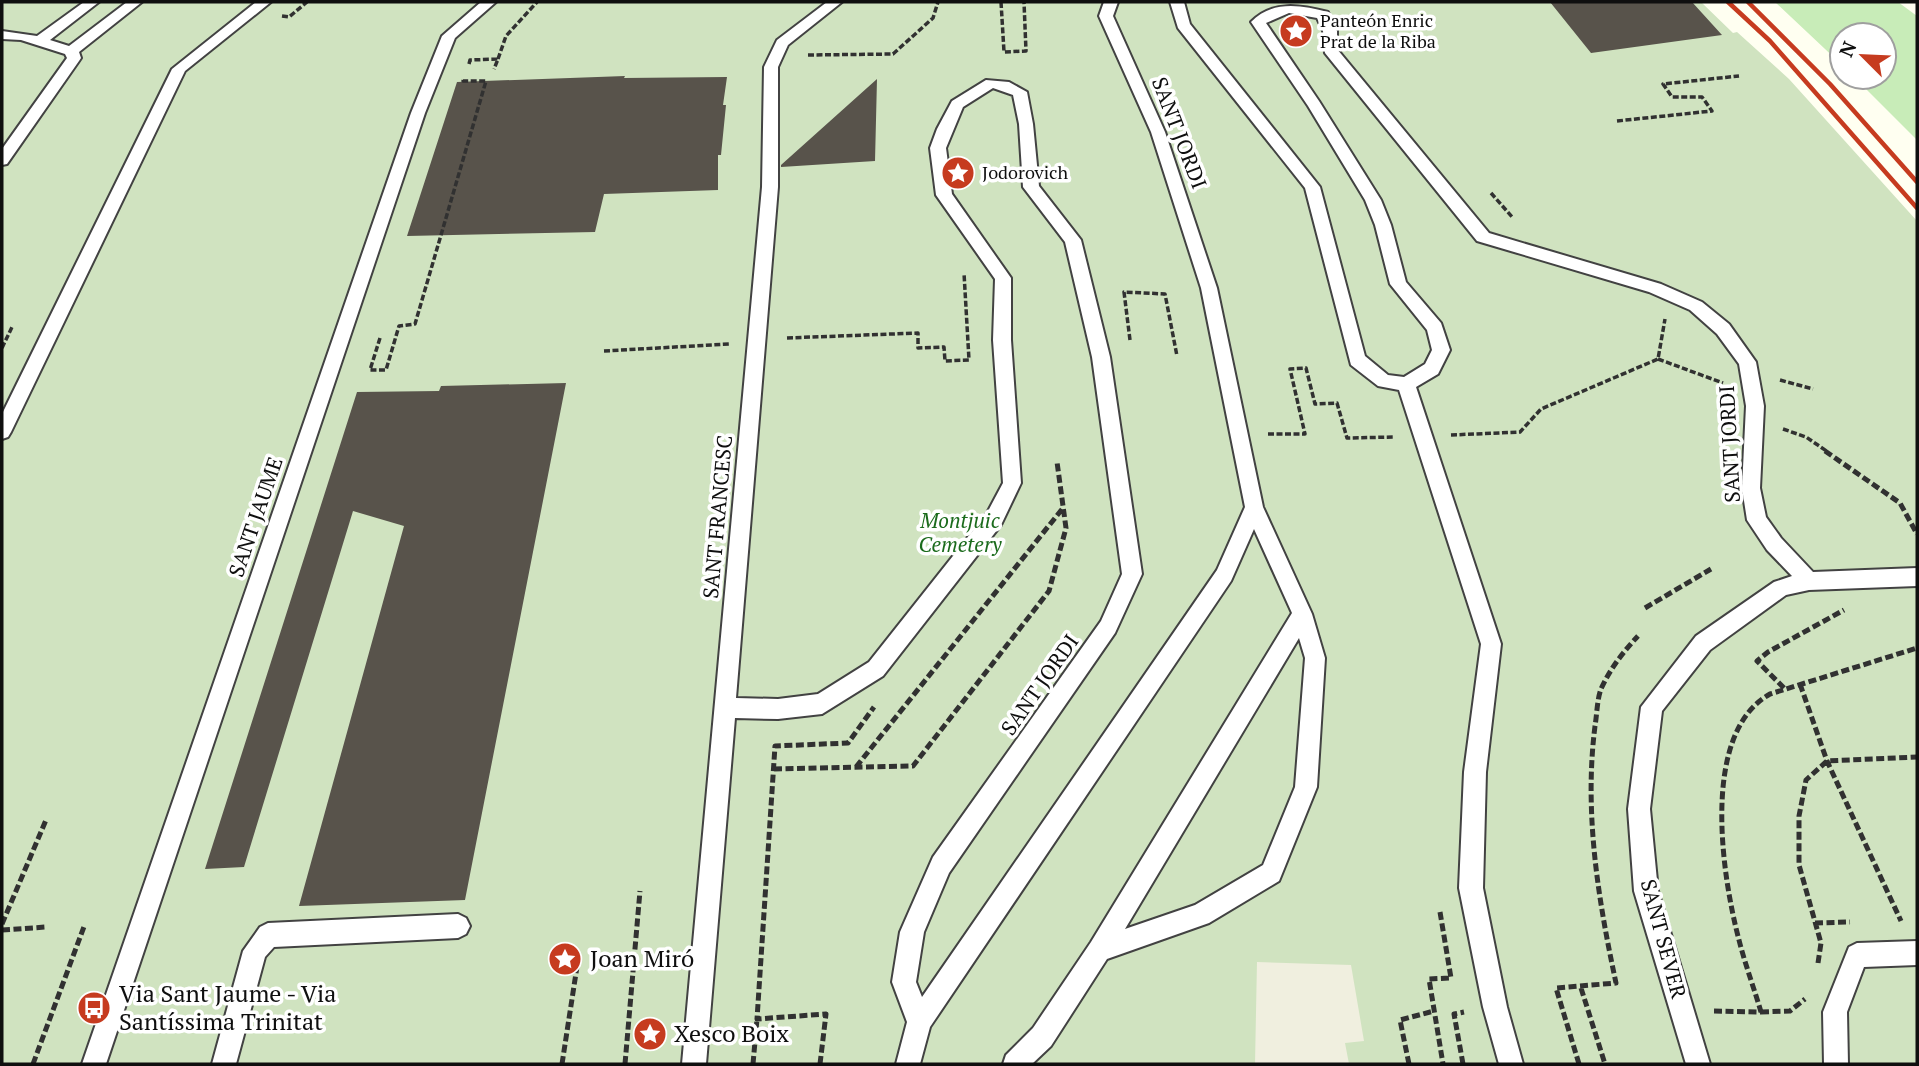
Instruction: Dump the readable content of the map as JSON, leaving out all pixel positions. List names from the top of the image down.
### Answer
{
  "streets": {
    "lane": [
      "SANT JORDI",
      "SANT JAUME",
      "SANT FRANCESC",
      "SANT SEVER"
    ]
  },
  "crossings": [
    ["SANT JORDI", "SANT FRANCESC"],
    ["SANT JORDI", "SANT SEVER"]
  ],
  "parks": ["Montjuic Cemetery"],
  "places": {
    "place": [
      "Panteón Enric Prat de la Riba",
      "Jodorovich",
      "Joan Miró",
      "Xesco Boix"
    ],
    "bus stop": ["Via Sant Jaume - Via Santíssima Trinitat"]
  },
  "north": "top left"
}
